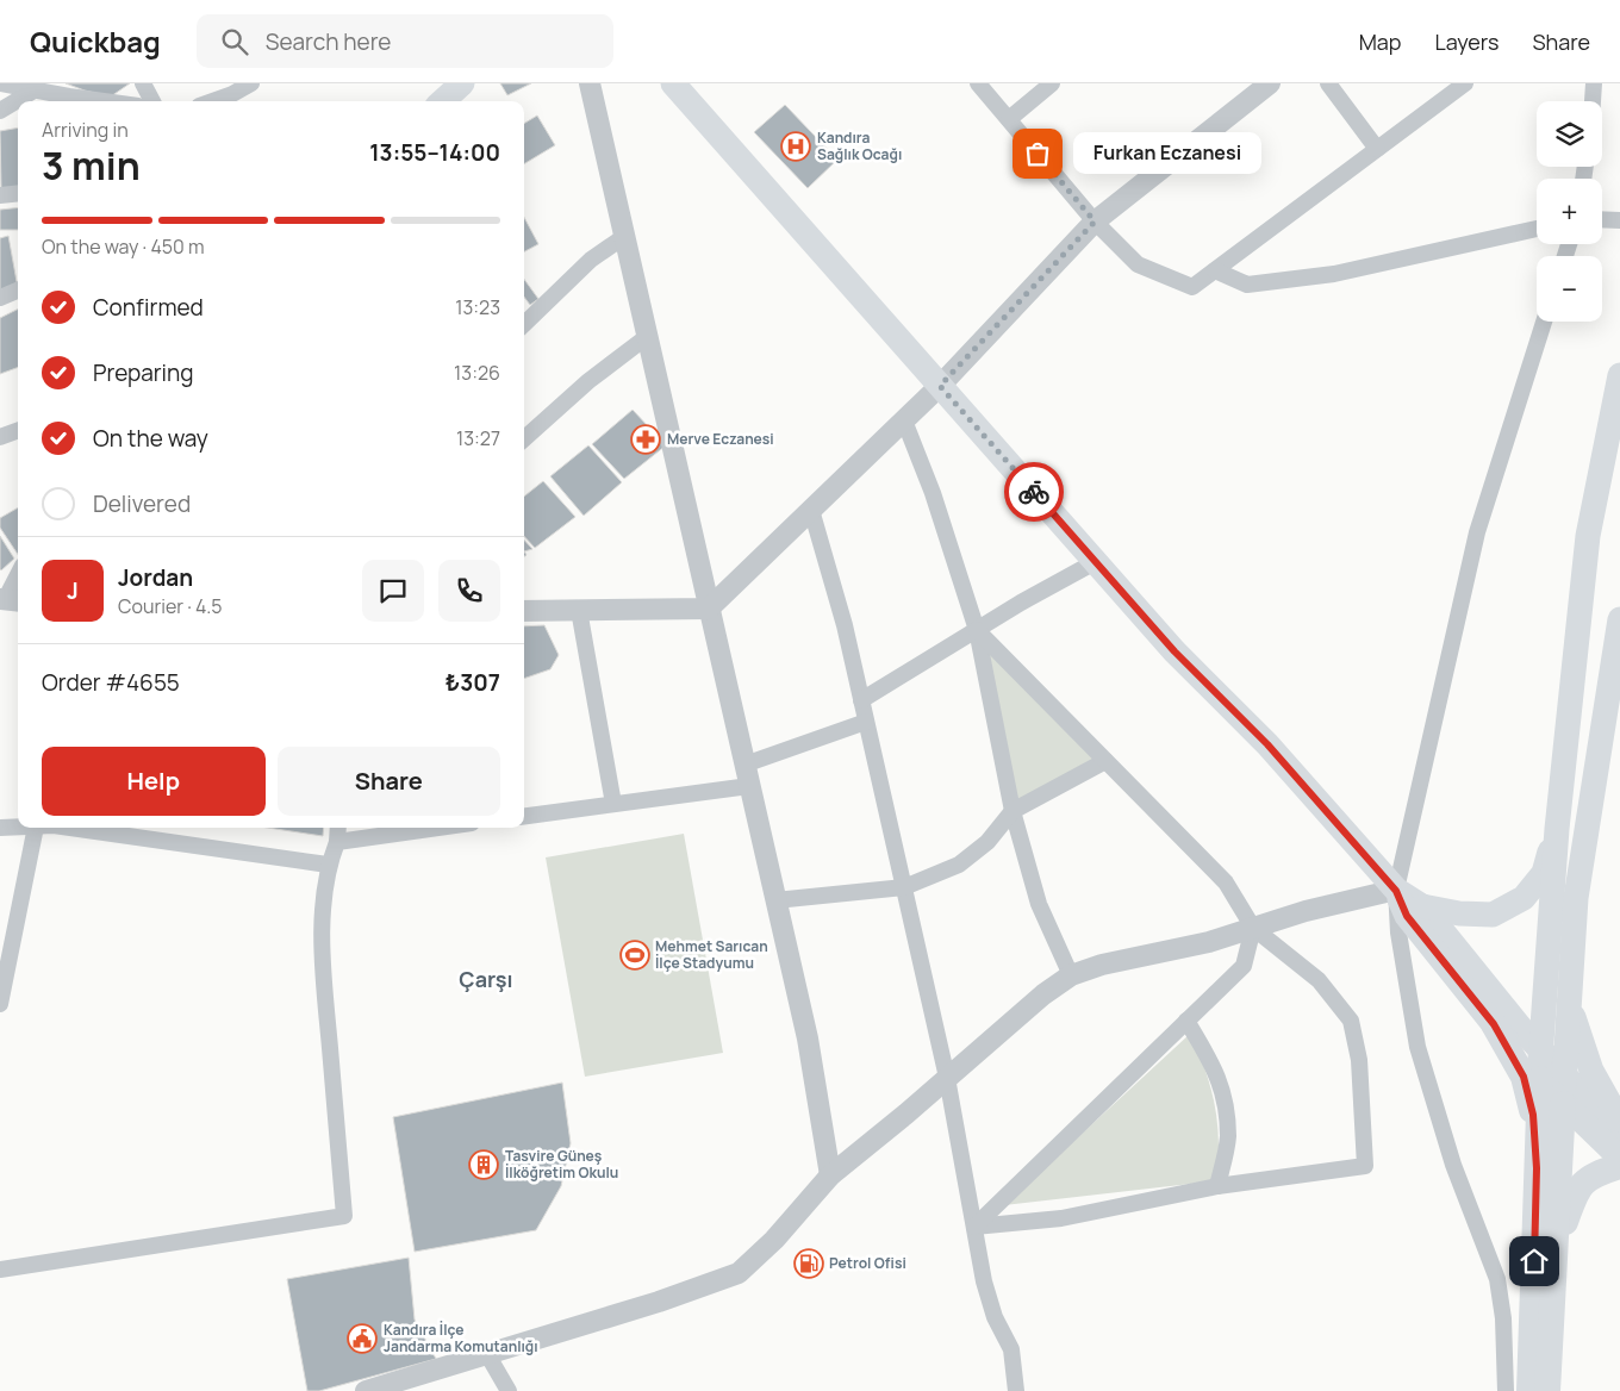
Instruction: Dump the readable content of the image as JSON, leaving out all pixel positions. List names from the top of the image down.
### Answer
{
  "districts": ["Çarşı"],
  "places": {
    "hospital": ["Kandıra Sağlık Ocağı"],
    "other": ["Furkan Eczanesi"],
    "pharmacy": ["Merve Eczanesi"],
    "sports": ["Mehmet Sarıcan İlçe Stadyumu"],
    "building": ["Tasvire Güneş İlköğretim Okulu"],
    "fuel station": ["Petrol Ofisi"],
    "public building": ["Kandıra İlçe Jandarma Komutanlığı"]
  },
  "page": {
    "header": "Quickbag",
    "search": "Search here",
    "nav": ["Map", "Layers", "Share"],
    "map_buttons": ["+", "−"],
    "heading": ["3 min", "Arriving in", "13:55–14:00"],
    "panel": [
      "Jordan",
      "Courier · 4.5",
      "Order #4655",
      "₺307"
    ],
    "bubble": "Furkan Eczanesi",
    "bar": "On the way · 450 m",
    "list": [
      ["Confirmed", "13:23"],
      ["Preparing", "13:26"],
      ["On the way", "13:27"],
      "Delivered"
    ],
    "round": "J",
    "buttons": ["Help", "Share"]
  }
}
